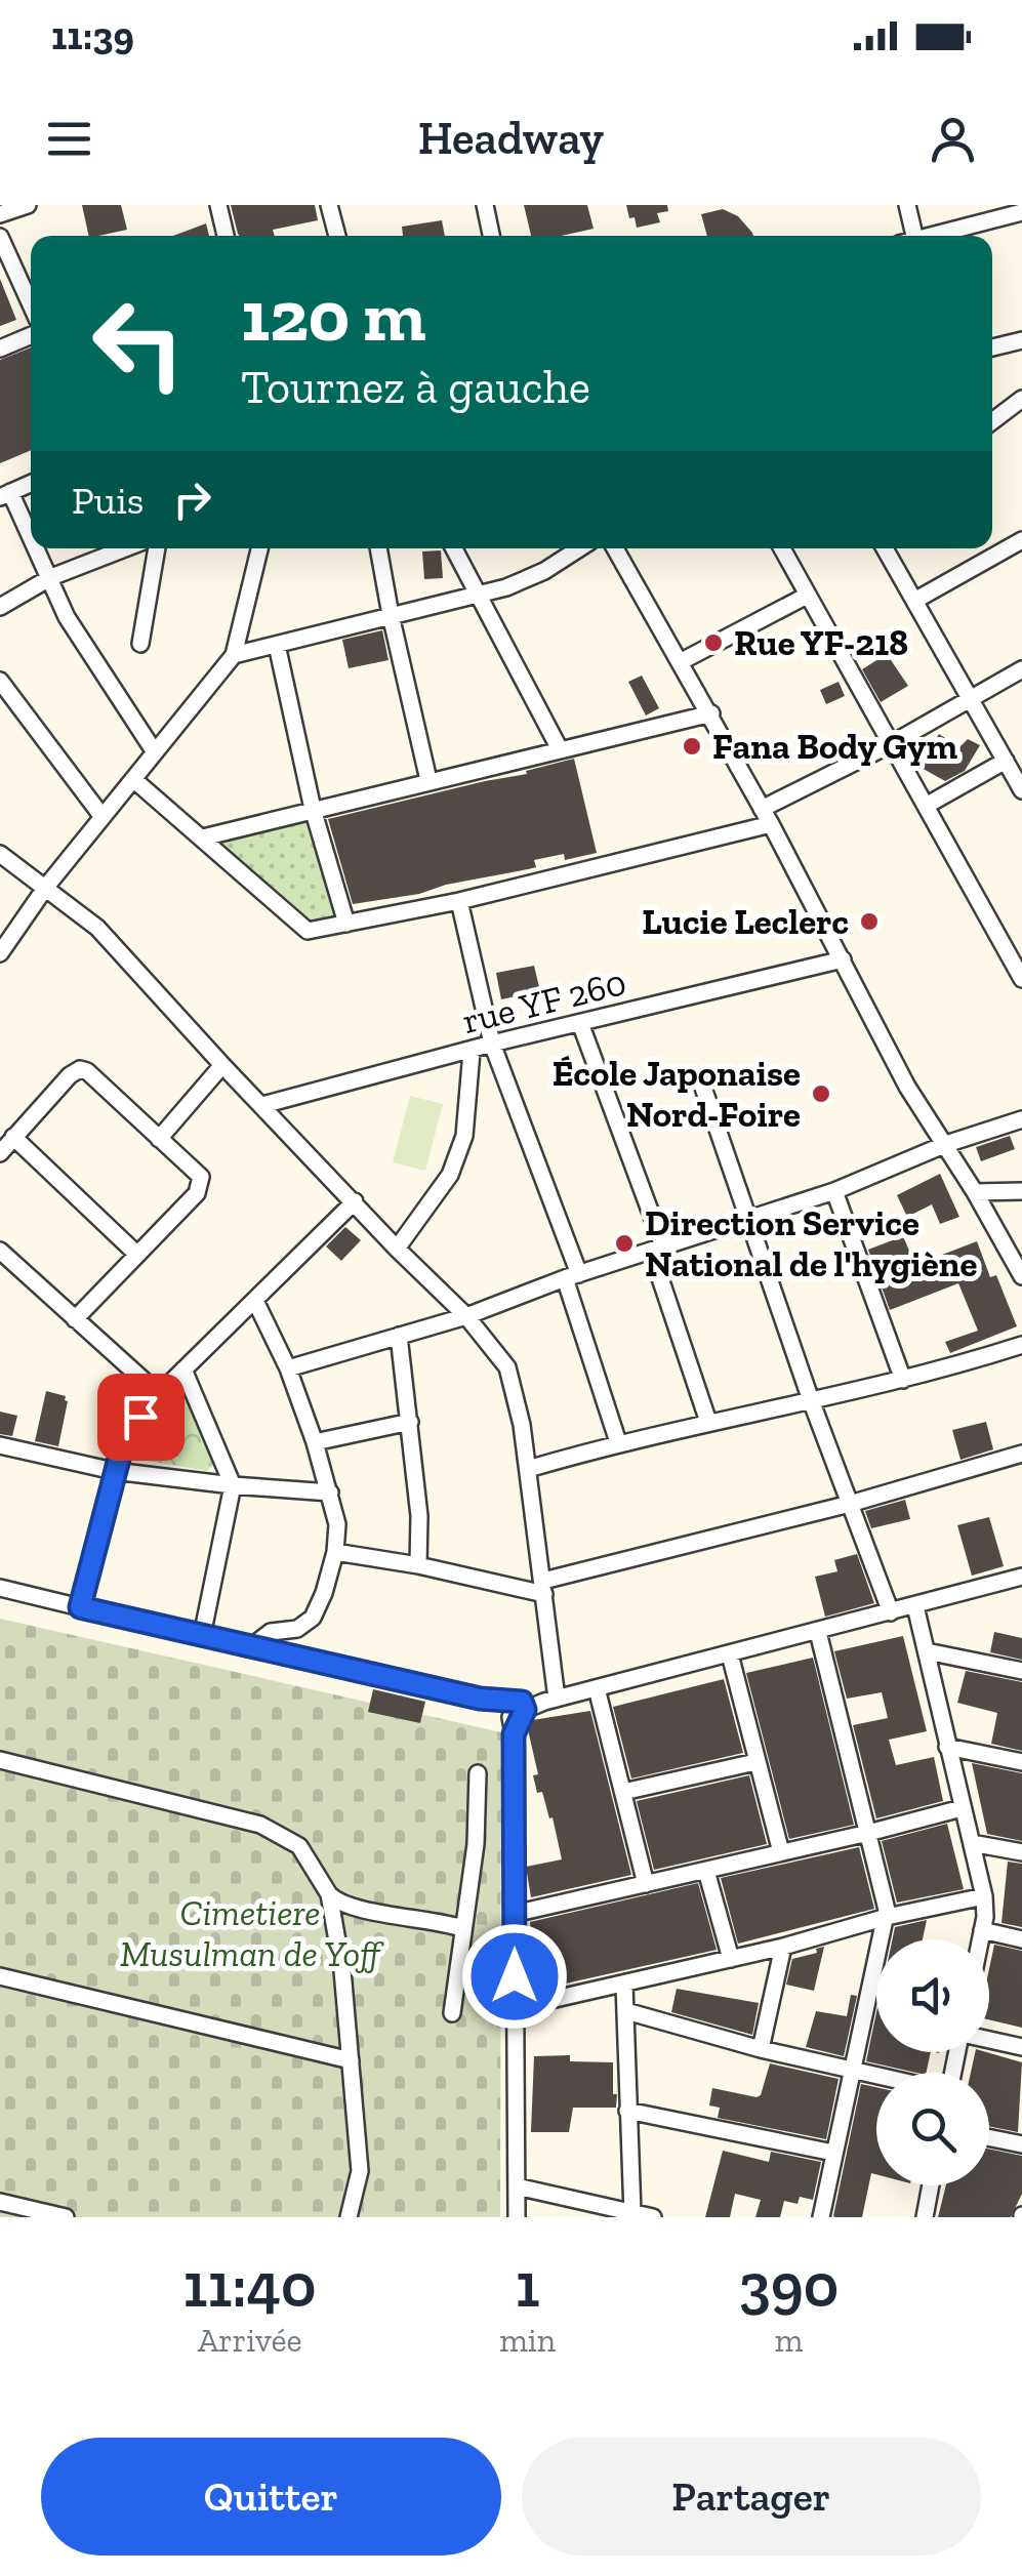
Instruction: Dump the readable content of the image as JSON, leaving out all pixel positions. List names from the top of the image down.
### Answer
{
  "streets": {
    "street": ["rue YF 260"]
  },
  "parks": ["Cimetiere Musulman de Yoff"],
  "places": [
    "Rue YF-218",
    "Fana Body Gym",
    "Lucie Leclerc",
    "École Japonaise Nord-Foire",
    "Direction Service National de l'hygiène"
  ],
  "page": {
    "status": "11:39",
    "header": "Headway",
    "turn": ["120 m", "Tournez à gauche"],
    "then": "Puis",
    "eta": [
      "11:40",
      "Arrivée",
      "1",
      "min",
      "390",
      "m"
    ],
    "buttons": ["Quitter", "Partager"]
  }
}
